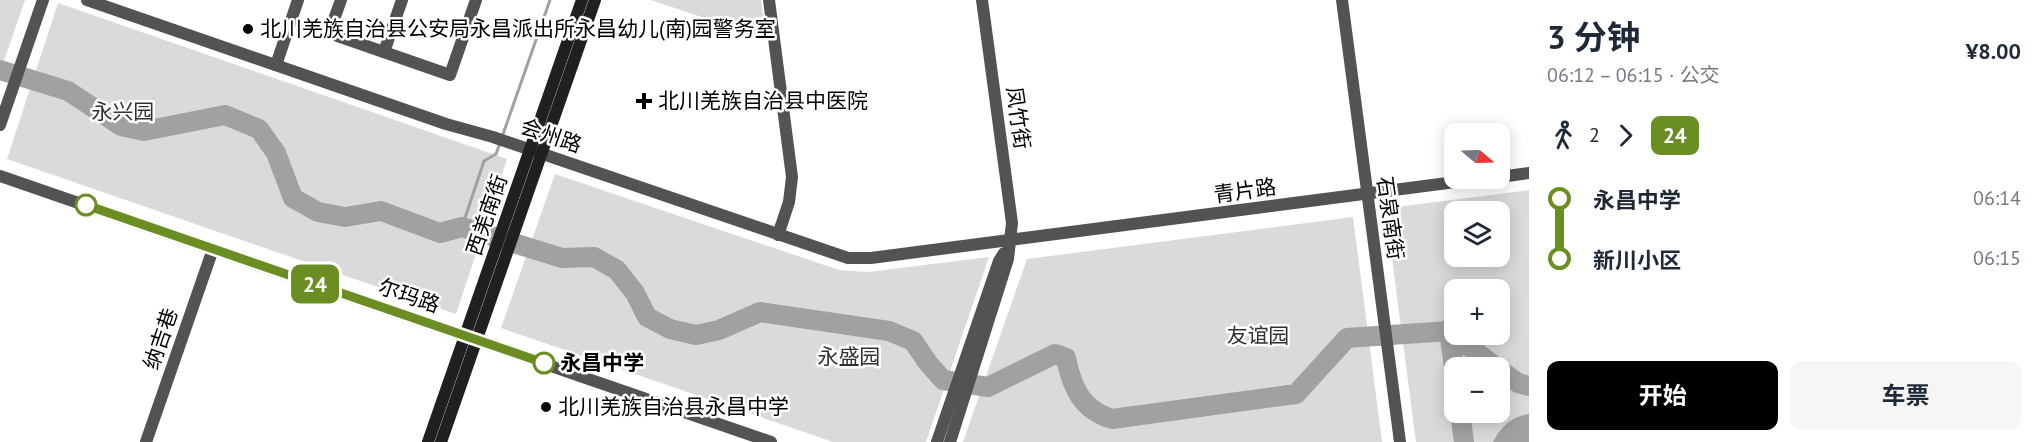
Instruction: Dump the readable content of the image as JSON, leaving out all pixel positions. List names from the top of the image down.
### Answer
{
  "streets": {
    "main road": ["西羌南街"],
    "street": [
      "凤竹街",
      "会州路",
      "青片路",
      "石泉南街",
      "尔玛路",
      "纳吉巷"
    ]
  },
  "crossings": [
    ["凤竹街", "会州路"],
    ["凤竹街", "青片路"],
    ["会州路", "青片路"],
    ["会州路", "西羌南街"],
    ["青片路", "石泉南街"],
    ["西羌南街", "尔玛路"],
    ["尔玛路", "纳吉巷"]
  ],
  "parks": ["永兴园", "友谊园", "永盛园"],
  "places": {
    "other": ["北川羌族自治县公安局永昌派出所永昌幼儿(南)园警务室", "永昌中学", "北川羌族自治县永昌中学"],
    "health": ["北川羌族自治县中医院"]
  },
  "lines": ["bus line 24"],
  "north": "right",
  "page": {
    "on_map": "24",
    "heading": ["3 分钟", "06:12 – 06:15 · 公交", "¥8.00"],
    "legs": ["2", "24"],
    "map_buttons": ["+", "−"],
    "list": [
      {
        "name": "永昌中学",
        "value": "06:14"
      },
      {
        "name": "新川小区",
        "value": "06:15"
      }
    ],
    "buttons": ["开始", "车票"]
  }
}
